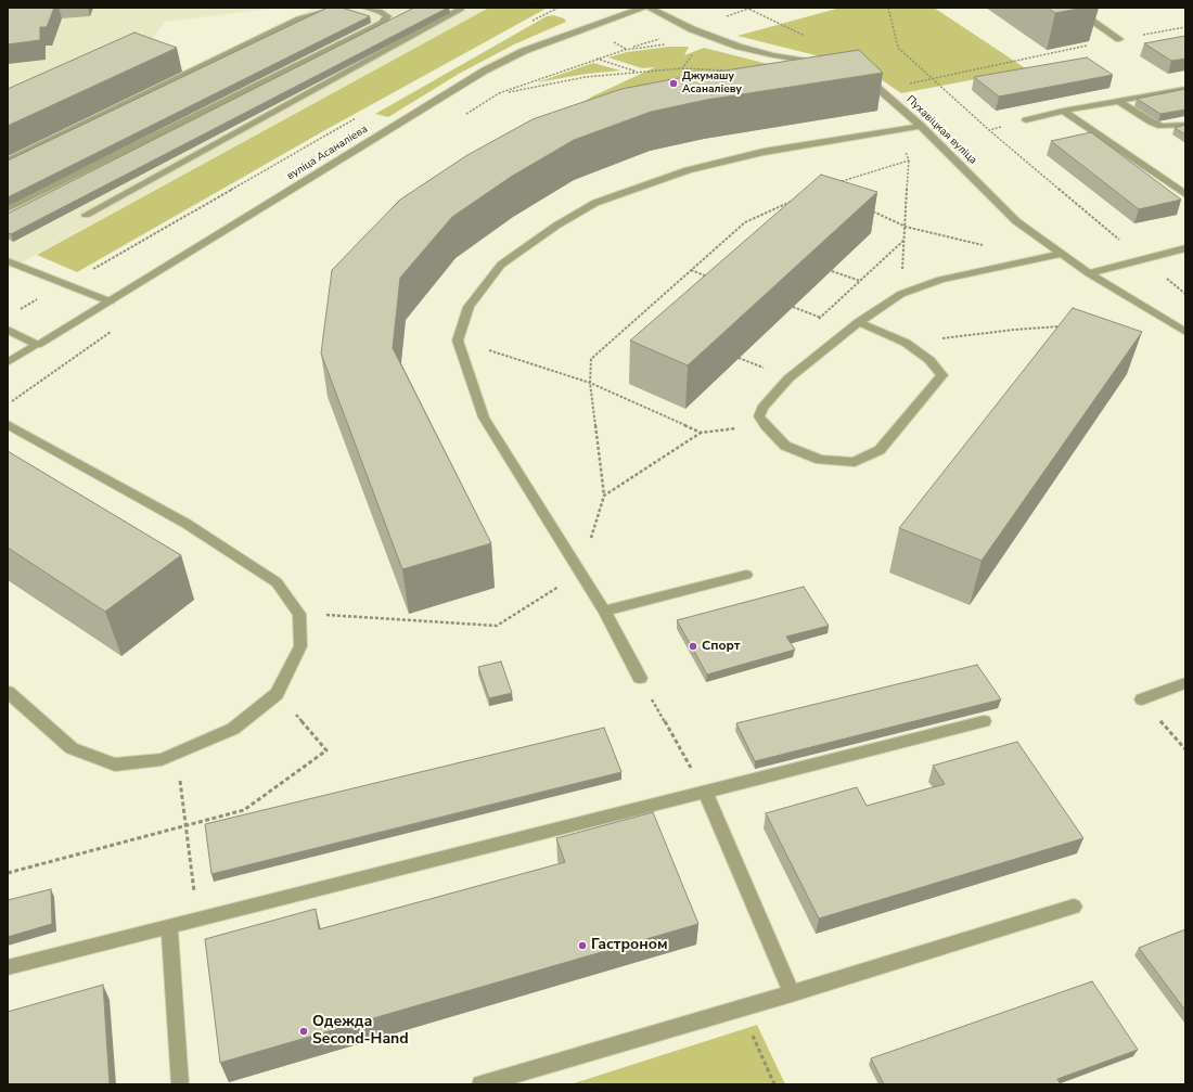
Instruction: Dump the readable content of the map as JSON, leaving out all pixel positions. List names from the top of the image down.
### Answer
{
  "streets": {
    "street": ["Пухавіцкая вуліца", "вуліца Асаналіева"]
  },
  "places": [
    "Джумашу Асаналіеву",
    "Спорт",
    "Гастроном",
    "Одежда Second-Hand"
  ]
}
